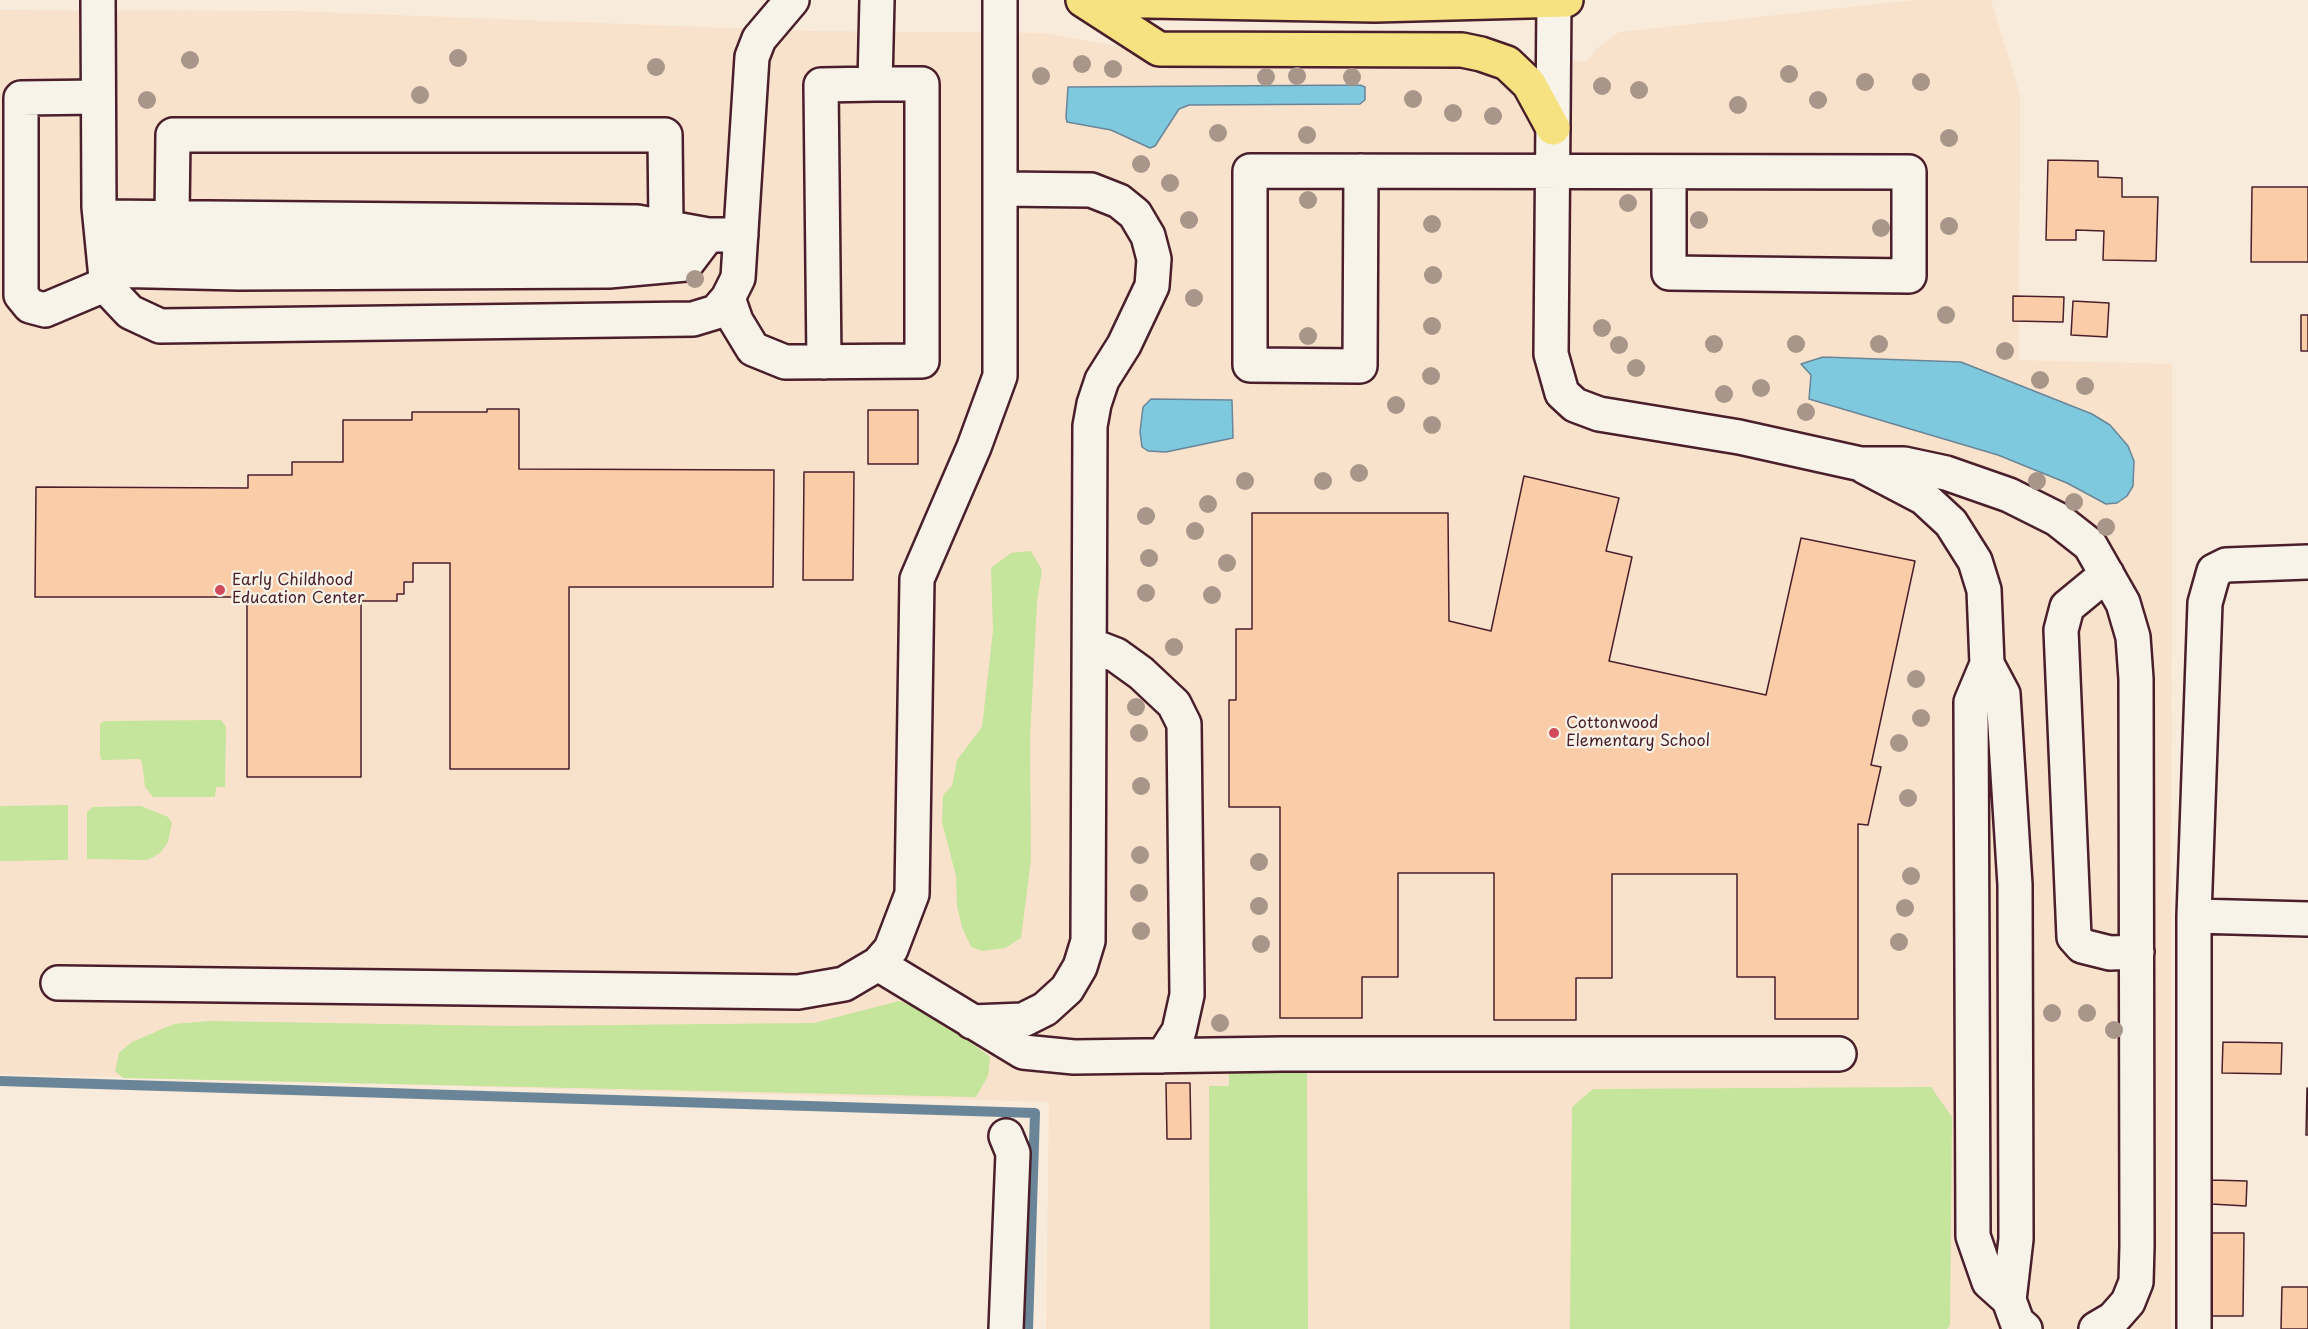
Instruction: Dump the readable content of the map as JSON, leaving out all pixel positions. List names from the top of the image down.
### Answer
{
  "places": ["Early Childhood Education Center", "Cottonwood Elementary School"]
}
